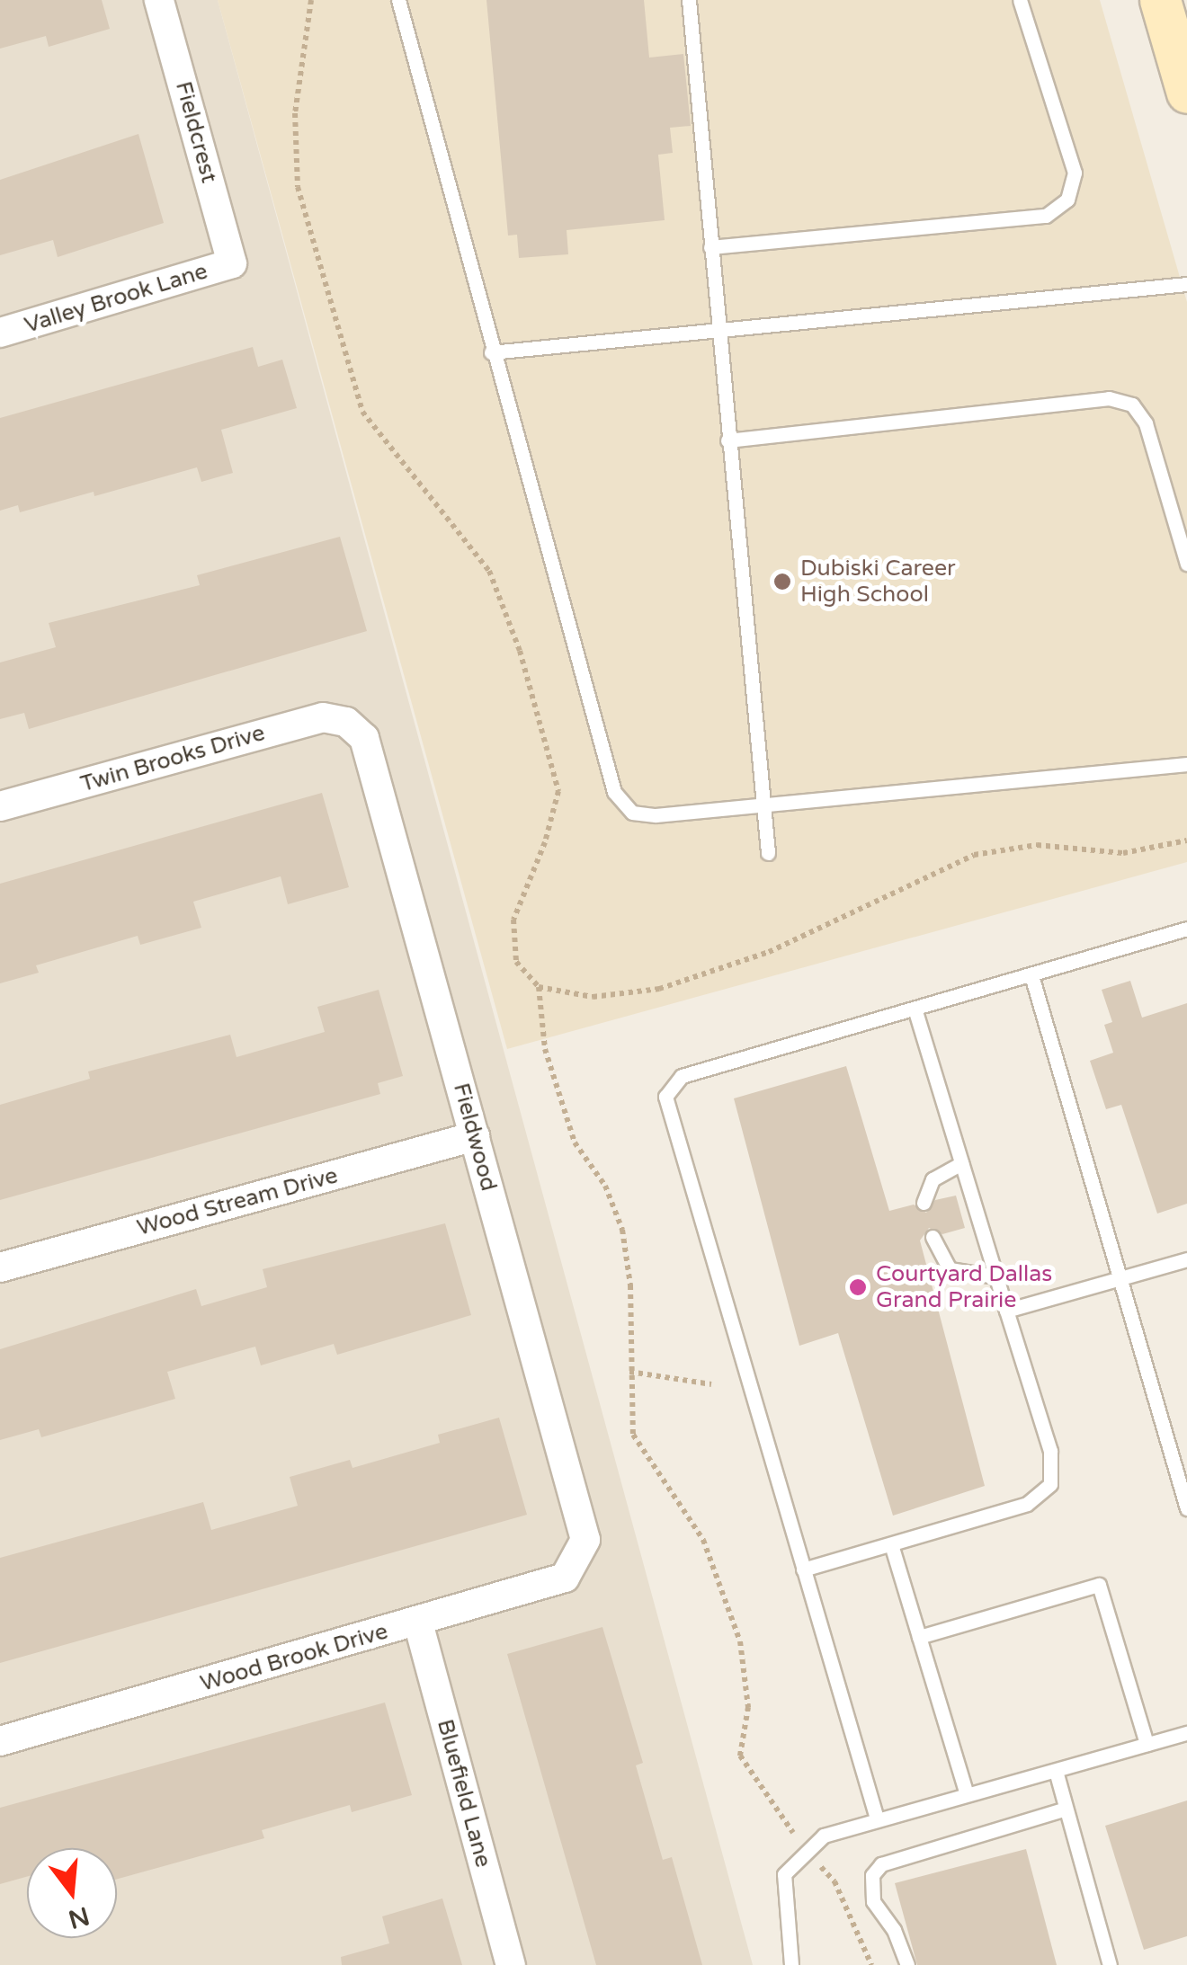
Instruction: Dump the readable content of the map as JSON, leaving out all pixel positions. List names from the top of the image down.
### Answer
{
  "streets": {
    "street": [
      "Fieldcrest",
      "Valley Brook Lane",
      "Twin Brooks Drive",
      "Fieldwood",
      "Wood Stream Drive",
      "Wood Brook Drive",
      "Bluefield Lane"
    ]
  },
  "crossings": [
    ["Fieldcrest", "Valley Brook Lane"],
    ["Twin Brooks Drive", "Fieldwood"],
    ["Fieldwood", "Wood Stream Drive"],
    ["Fieldwood", "Wood Brook Drive"],
    ["Wood Brook Drive", "Bluefield Lane"]
  ],
  "places": ["Dubiski Career High School", "Courtyard Dallas Grand Prairie"],
  "north": "bottom"
}
